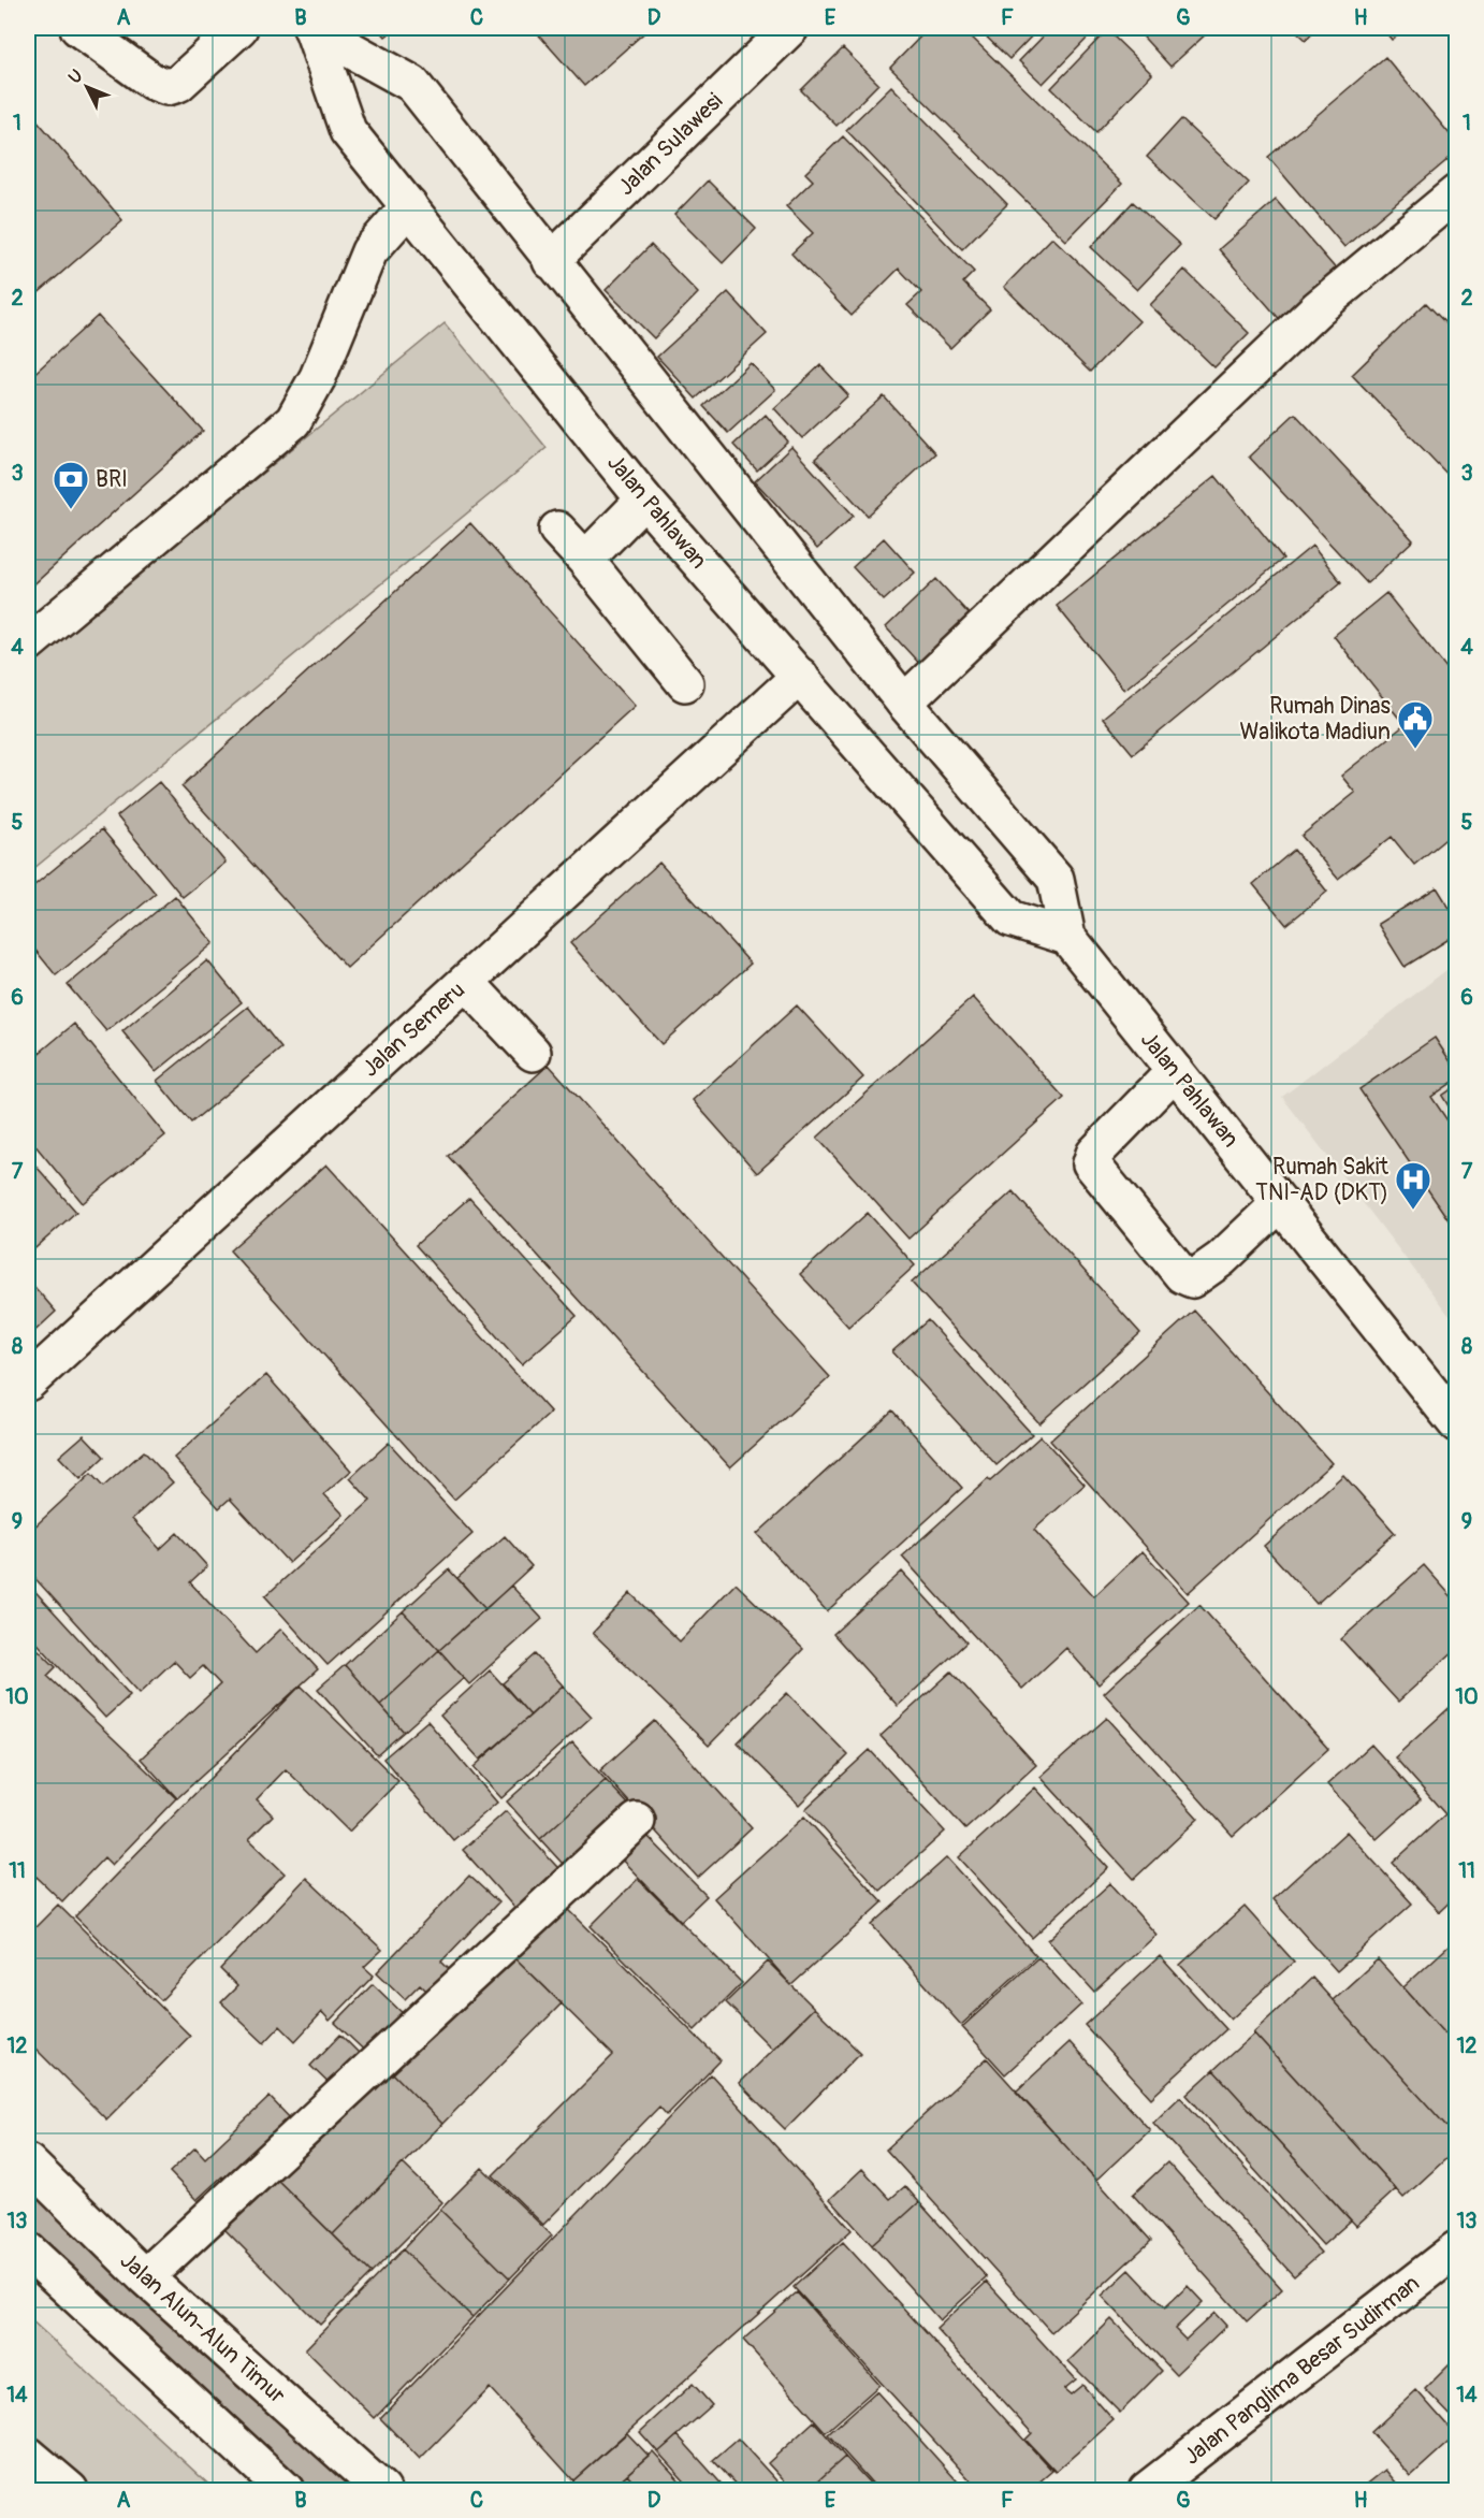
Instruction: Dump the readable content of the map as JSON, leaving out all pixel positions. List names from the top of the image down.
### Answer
{
  "streets": {
    "main road": [
      "Jalan Sulawesi",
      "Jalan Pahlawan",
      "Jalan Semeru",
      "Jalan Alun-Alun Timur",
      "Jalan Panglima Besar Sudirman"
    ]
  },
  "crossings": [
    ["Jalan Sulawesi", "Jalan Pahlawan"],
    ["Jalan Pahlawan", "Jalan Semeru"]
  ],
  "places": {
    "bank": ["BRI"],
    "public building": ["Rumah Dinas Walikota Madiun"],
    "hospital": ["Rumah Sakit TNI-AD (DKT)"]
  },
  "north": "top left",
  "grid": {
    "columns": [
      "A",
      "B",
      "C",
      "D",
      "E",
      "F",
      "G",
      "H"
    ],
    "rows": [
      "1",
      "2",
      "3",
      "4",
      "5",
      "6",
      "7",
      "8",
      "9",
      "10",
      "11",
      "12",
      "13",
      "14"
    ]
  }
}
